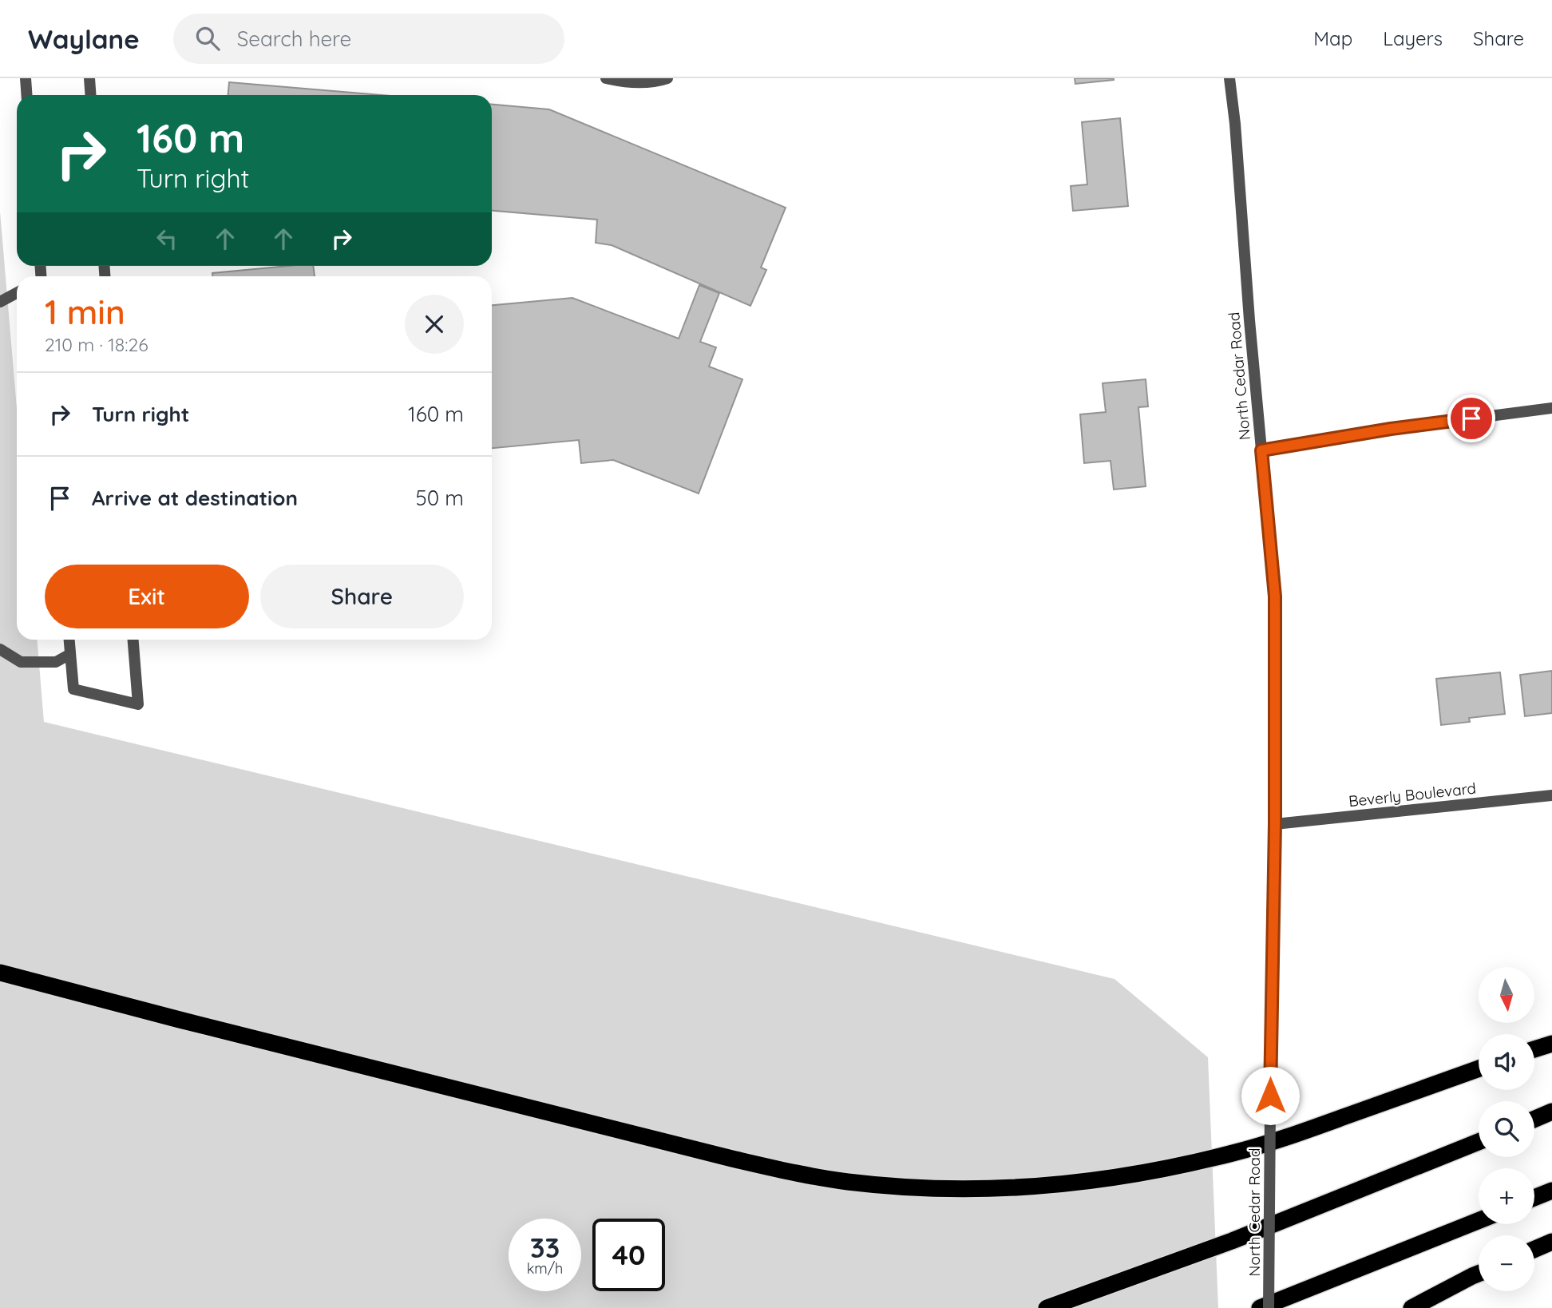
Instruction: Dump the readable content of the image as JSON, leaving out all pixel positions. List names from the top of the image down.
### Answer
{
  "streets": {
    "street": ["North Cedar Road", "Beverly Boulevard"]
  },
  "crossings": [
    ["North Cedar Road", "Beverly Boulevard"]
  ],
  "north": "bottom",
  "page": {
    "header": "Waylane",
    "search": "Search here",
    "nav": ["Map", "Layers", "Share"],
    "turn": ["160 m", "Turn right"],
    "heading": ["1 min", "210 m · 18:26"],
    "list": [
      {
        "name": "Turn right",
        "value": "160 m"
      },
      {
        "name": "Arrive at destination",
        "value": "50 m"
      }
    ],
    "buttons": ["Exit", "Share"],
    "map_buttons": ["+", "−"],
    "speed": "33 km/h",
    "limit": "40"
  }
}
